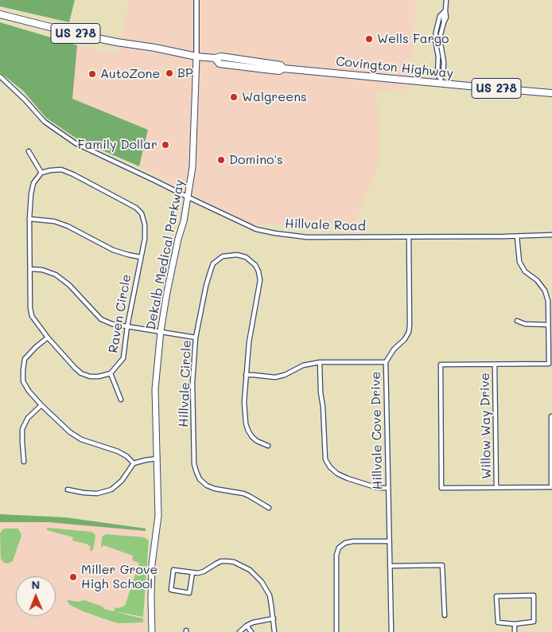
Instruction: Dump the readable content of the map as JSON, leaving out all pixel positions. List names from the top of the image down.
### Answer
{
  "streets": {
    "main road": ["US 278", "Covington Highway", "Dekalb Medical Parkway"],
    "street": [
      "Hillvale Road",
      "Raven Circle",
      "Hillvale Circle",
      "Willow Way Drive",
      "Hillvale Cove Drive"
    ]
  },
  "crossings": [
    ["Covington Highway", "Dekalb Medical Parkway"],
    ["Hillvale Road", "Dekalb Medical Parkway"],
    ["Hillvale Road", "Hillvale Cove Drive"]
  ],
  "places": [
    "Wells Fargo",
    "BP",
    "AutoZone",
    "Walgreens",
    "Family Dollar",
    "Domino's",
    "Miller Grove High School"
  ],
  "north": "top"
}
